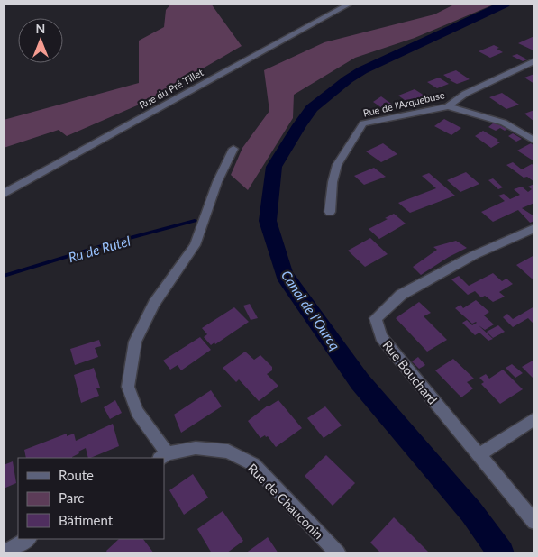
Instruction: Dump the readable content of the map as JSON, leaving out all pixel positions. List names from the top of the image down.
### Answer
{
  "streets": {
    "street": [
      "Rue du Pré Tillet",
      "Rue de l'Arquebuse",
      "Rue Bouchard",
      "Rue de Chauconin"
    ]
  },
  "water": ["Ru de Rutel", "Canal de l'Ourcq"],
  "legend": ["Route", "Parc", "Bâtiment"],
  "north": "top"
}
